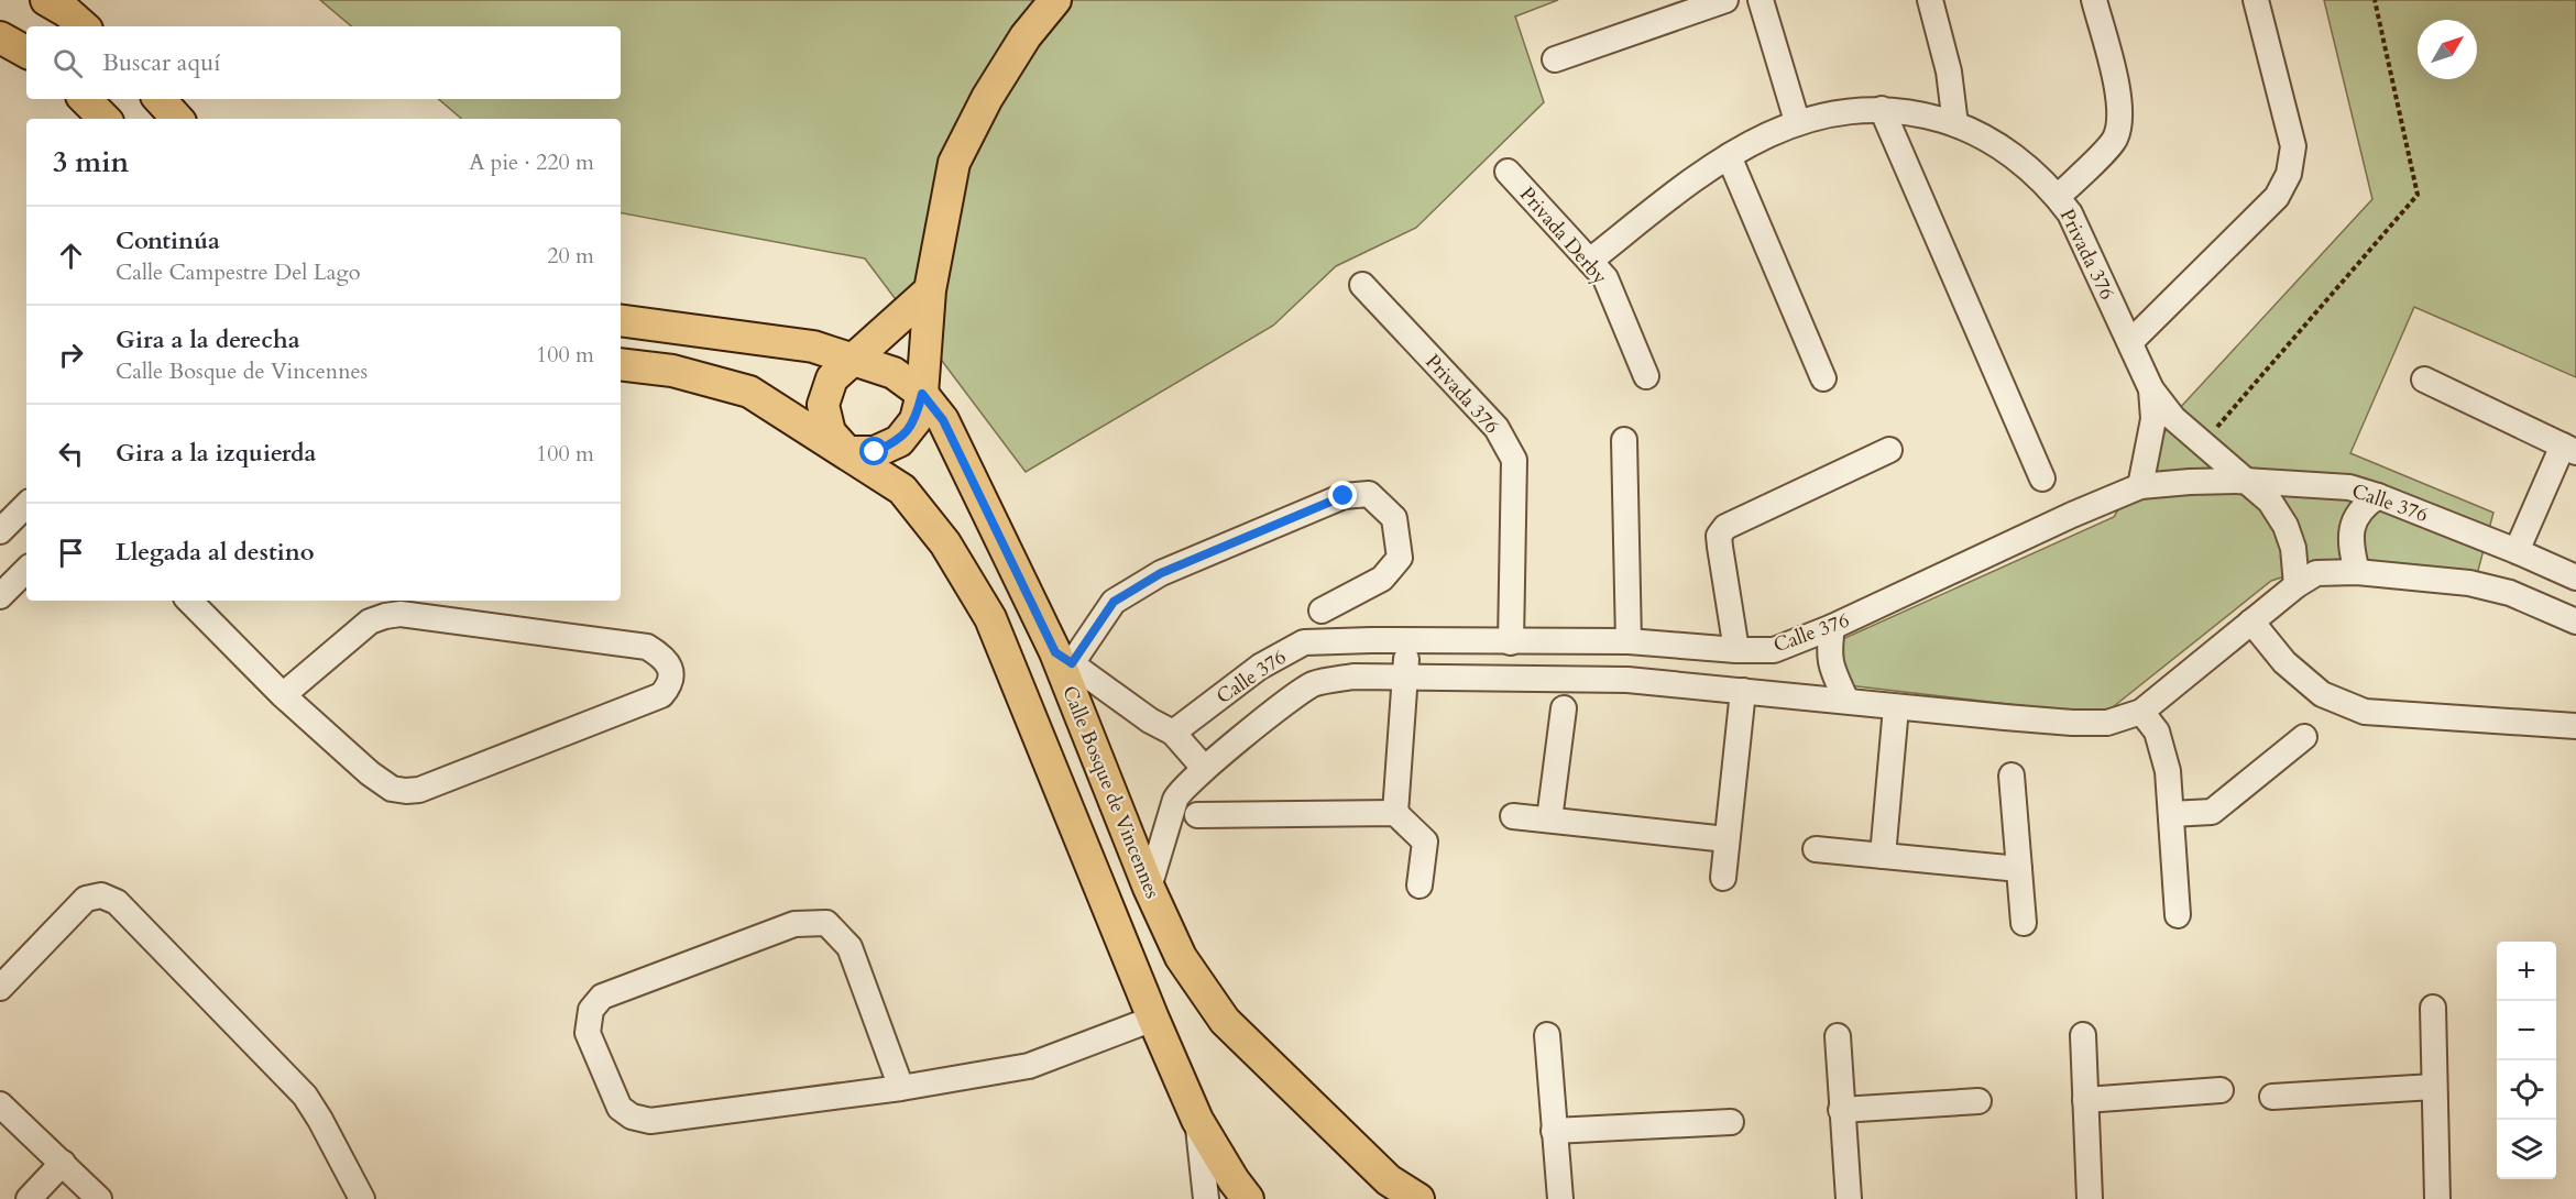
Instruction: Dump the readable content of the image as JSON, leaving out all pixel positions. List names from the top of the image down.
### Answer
{
  "streets": {
    "main road": ["Calle Bosque de Vincennes"],
    "street": ["Privada Derby", "Privada 376", "Calle 376"]
  },
  "crossings": [
    ["Privada Derby", "Privada 376"],
    ["Privada 376", "Calle 376"]
  ],
  "north": "top right",
  "page": {
    "search": "Buscar aquí",
    "heading": ["3 min", "A pie · 220 m"],
    "list": [
      ["Continúa", "Calle Campestre Del Lago", "20 m"],
      ["Gira a la derecha", "Calle Bosque de Vincennes", "100 m"],
      ["Gira a la izquierda", "100 m"],
      "Llegada al destino"
    ],
    "map_buttons": ["+", "−"]
  }
}
